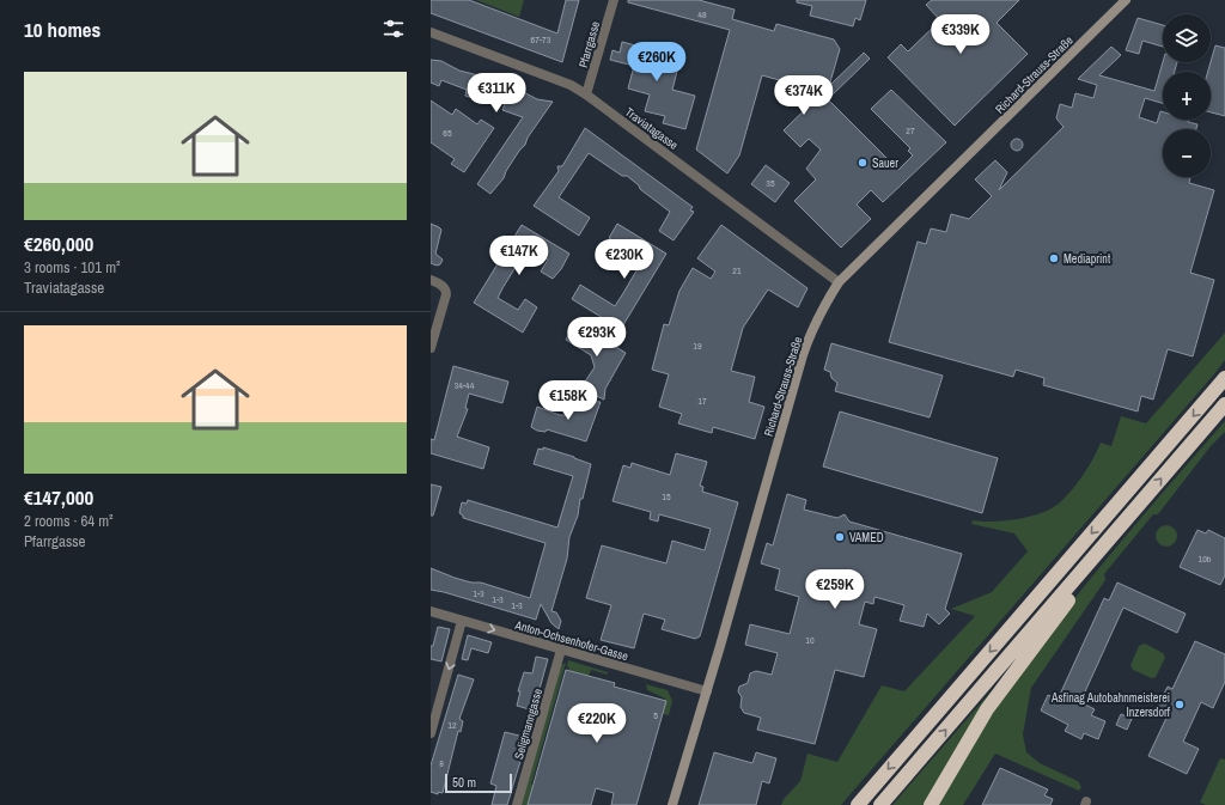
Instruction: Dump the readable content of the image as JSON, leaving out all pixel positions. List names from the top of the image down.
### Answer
{
  "streets": {
    "main road": ["Richard-Strauss-Straße"],
    "street": [
      "Pfarrgasse",
      "Traviatagasse",
      "Anton-Ochsenhofer-Gasse",
      "Seligmanngasse"
    ]
  },
  "crossings": [
    ["Pfarrgasse", "Traviatagasse"],
    ["Richard-Strauss-Straße", "Traviatagasse"],
    ["Richard-Strauss-Straße", "Anton-Ochsenhofer-Gasse"],
    ["Anton-Ochsenhofer-Gasse", "Seligmanngasse"]
  ],
  "one_way": ["Anton-Ochsenhofer-Gasse"],
  "places": [
    "Sauer",
    "Mediaprint",
    "VAMED",
    "Asfinag Autobahnmeisterei Inzersdorf"
  ],
  "house_numbers": [
    "48",
    "67-73",
    "27",
    "65",
    "35",
    "21",
    "19",
    "34-44",
    "17",
    "15",
    "10b",
    "1-3",
    "1-3",
    "1-3",
    "10",
    "5",
    "12",
    "8"
  ],
  "scale_bar": "50 m",
  "page": {
    "heading": "10 homes",
    "map_buttons": ["+", "−"],
    "price": [
      "€339K",
      "€260K",
      "€311K",
      "€374K",
      "€147K",
      "€230K",
      "€293K",
      "€158K",
      "€259K",
      "€220K"
    ],
    "list": [
      {
        "name": "€260,000",
        "note": "3 rooms · 101 m² · Traviatagasse"
      },
      {
        "name": "€147,000",
        "note": "2 rooms · 64 m² · Pfarrgasse"
      }
    ],
    "scale": "50 m"
  }
}
